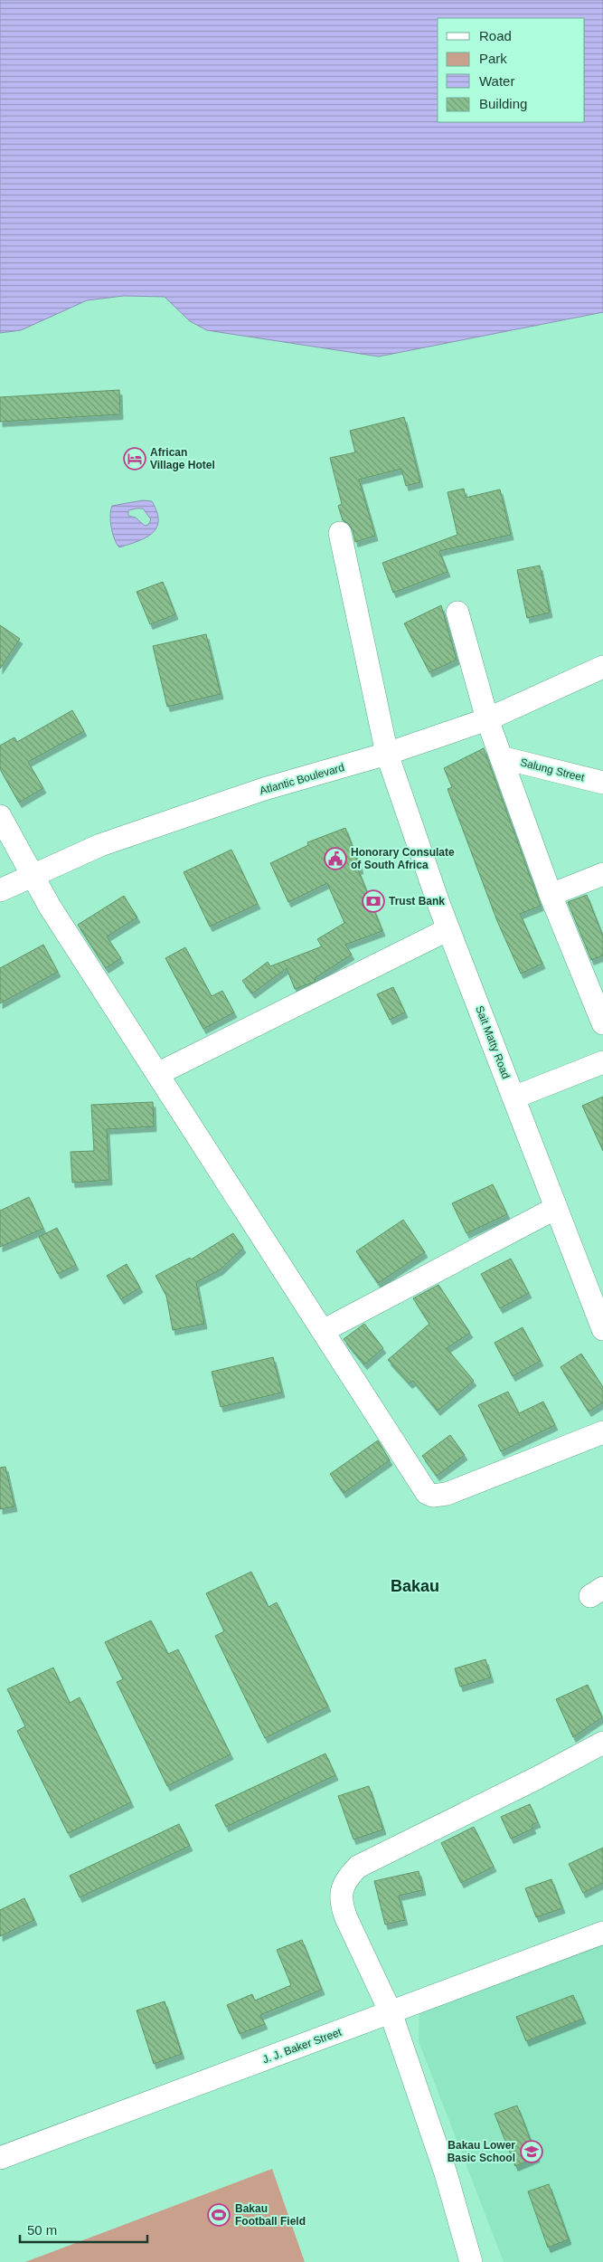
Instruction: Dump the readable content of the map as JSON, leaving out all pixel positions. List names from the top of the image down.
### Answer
{
  "streets": {
    "street": [
      "Salung Street",
      "Atlantic Boulevard",
      "Sait Matty Road",
      "J. J. Baker Street"
    ]
  },
  "crossings": [
    ["Atlantic Boulevard", "Sait Matty Road"]
  ],
  "districts": ["Bakau"],
  "places": {
    "hotel": ["African Village Hotel"],
    "public building": ["Honorary Consulate of South Africa"],
    "bank": ["Trust Bank"],
    "school or university": ["Bakau Lower Basic School"],
    "sports": ["Bakau Football Field"]
  },
  "legend": [
    "Road",
    "Park",
    "Water",
    "Building"
  ],
  "scale_bar": "50 m"
}
